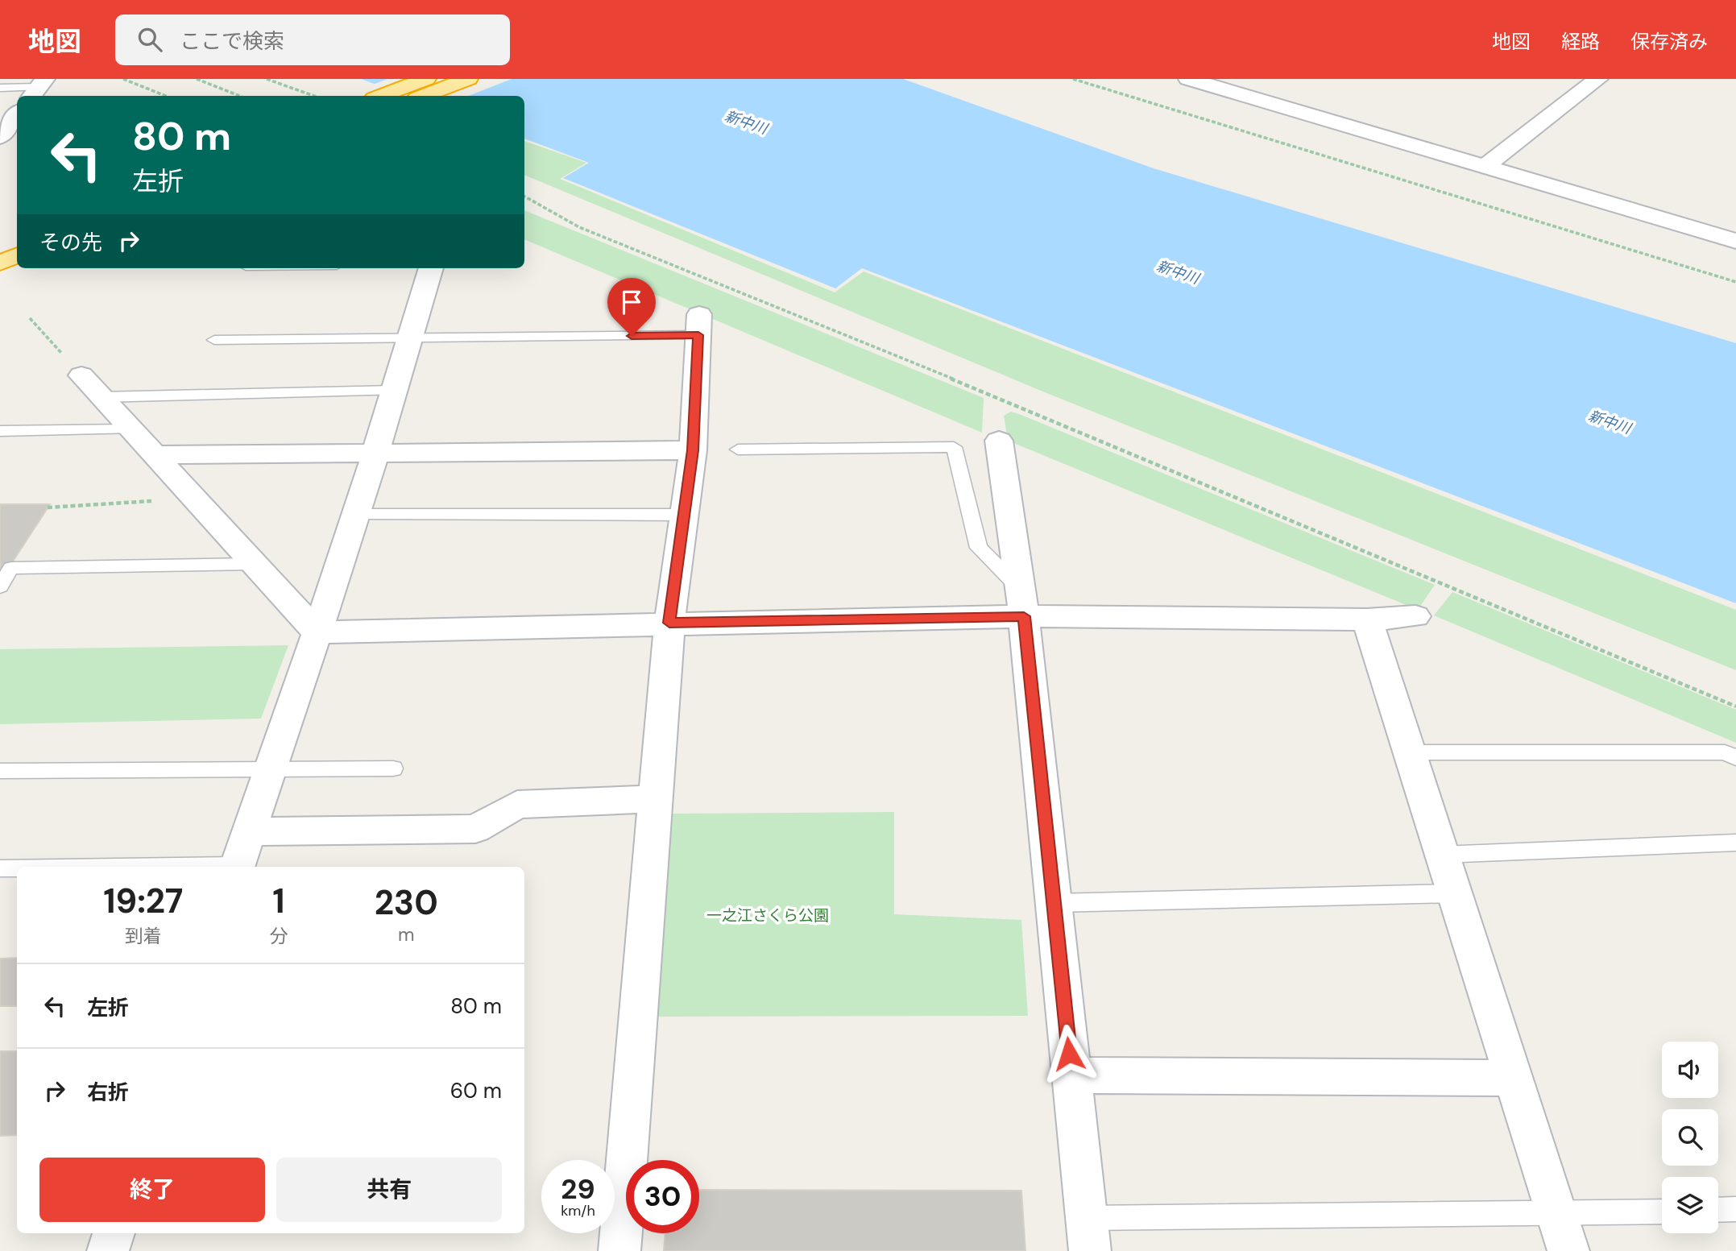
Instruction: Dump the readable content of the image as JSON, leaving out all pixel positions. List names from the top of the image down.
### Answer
{
  "water": ["新中川"],
  "parks": ["一之江さくら公園"],
  "page": {
    "header": "地図",
    "search": "ここで検索",
    "nav": ["地図", "経路", "保存済み"],
    "turn": ["80 m", "左折"],
    "then": "その先",
    "eta": [
      "19:27",
      "到着",
      "1",
      "分",
      "230",
      "m"
    ],
    "list": [
      {
        "name": "左折",
        "value": "80 m"
      },
      {
        "name": "右折",
        "value": "60 m"
      }
    ],
    "buttons": ["終了", "共有"],
    "speed": "29 km/h",
    "limit": "30"
  }
}
